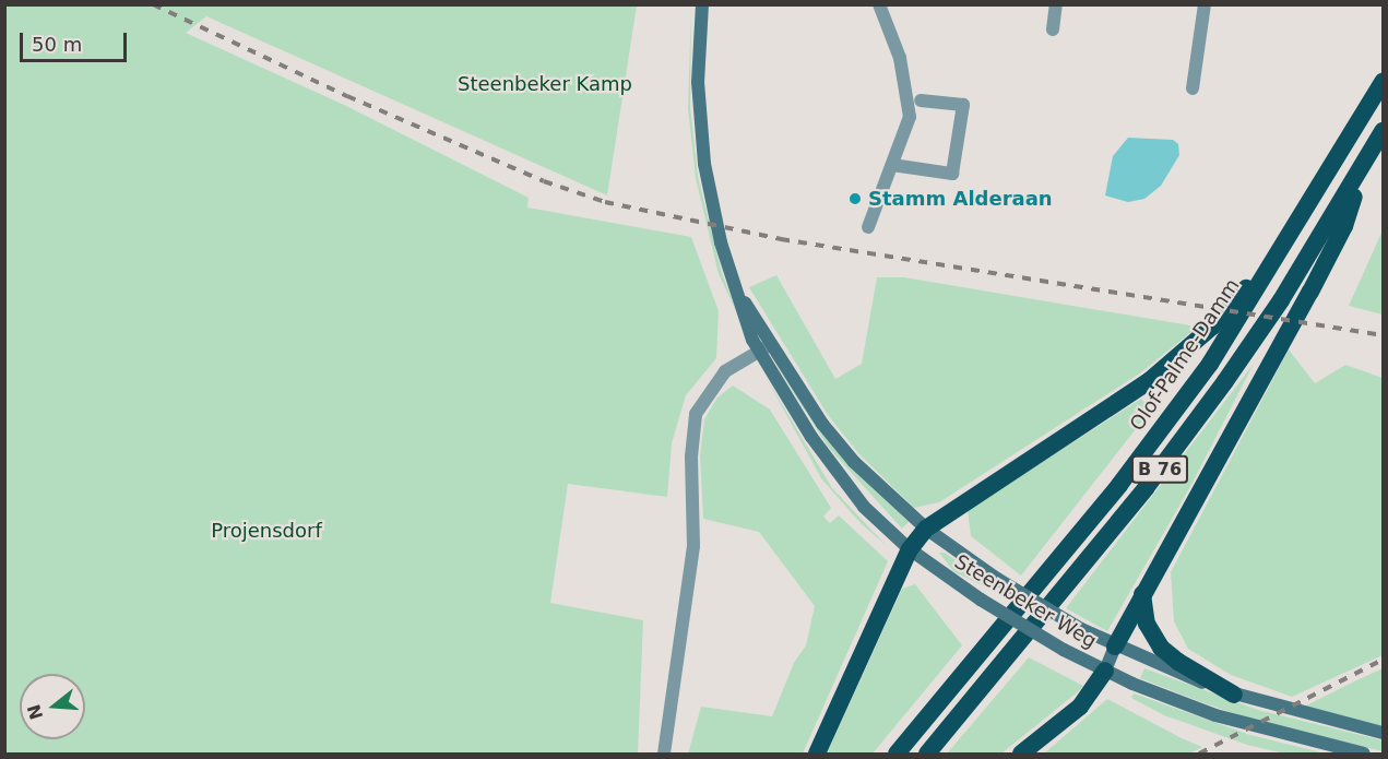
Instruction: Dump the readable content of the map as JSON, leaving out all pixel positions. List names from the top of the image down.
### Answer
{
  "streets": {
    "highway": ["Olof-Palme-Damm", "B 76"],
    "main road": ["Steenbeker Weg"]
  },
  "parks": ["Steenbeker Kamp", "Projensdorf"],
  "places": ["Stamm Alderaan"],
  "scale_bar": "50 m",
  "north": "left"
}
